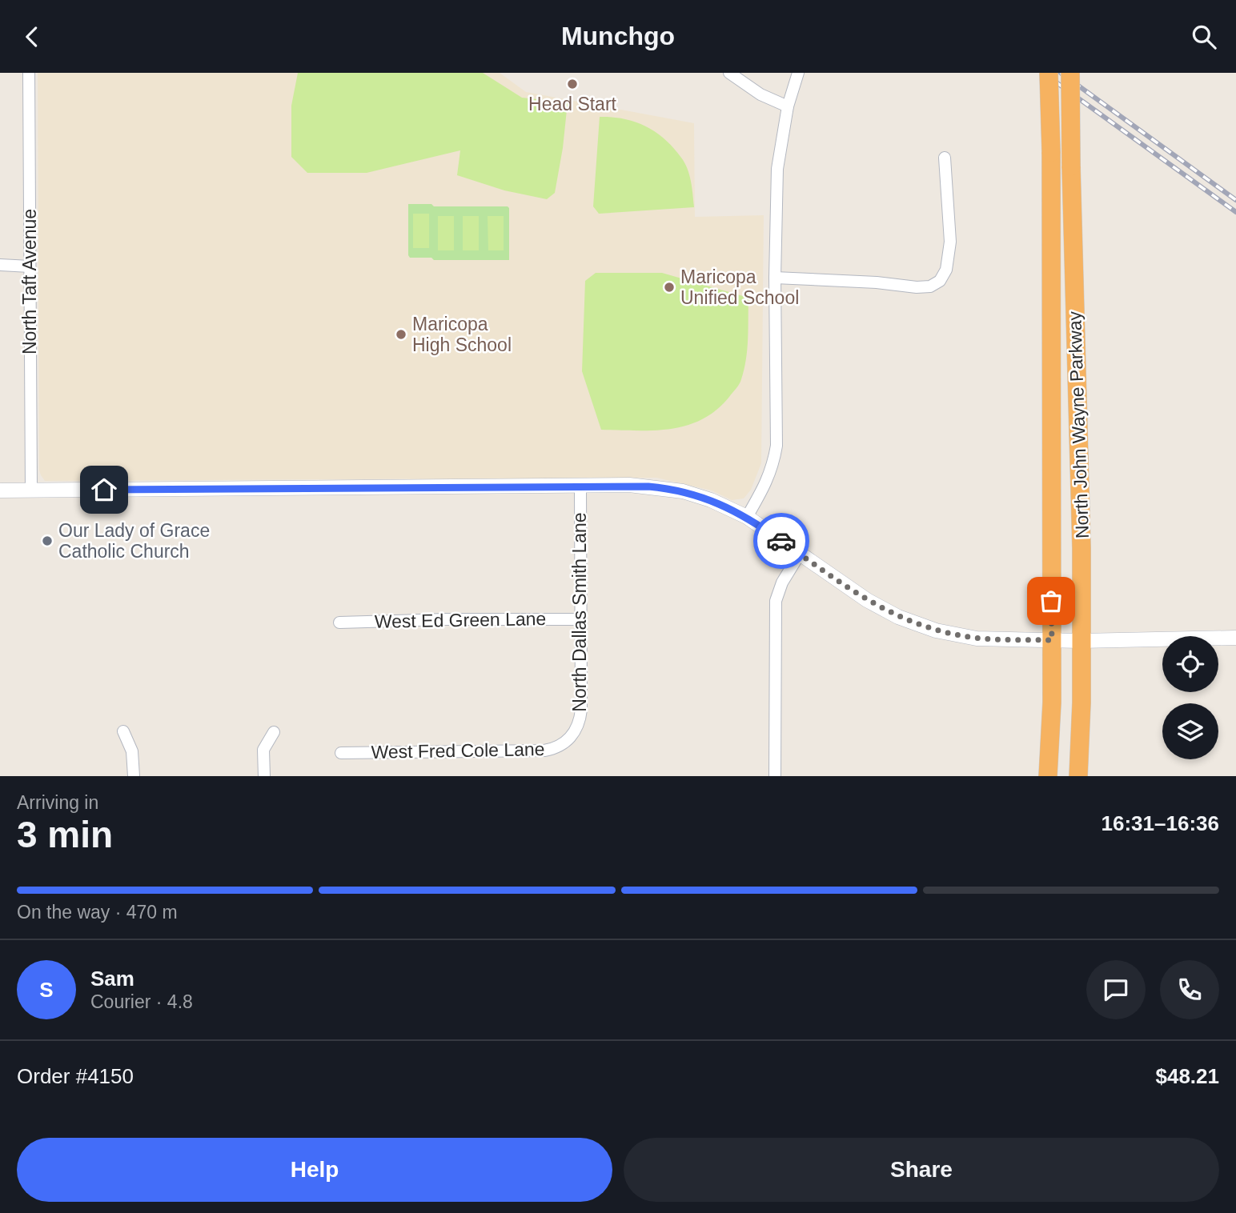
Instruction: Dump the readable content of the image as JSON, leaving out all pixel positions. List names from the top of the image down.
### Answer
{
  "streets": {
    "highway": ["North John Wayne Parkway"],
    "street": [
      "North Taft Avenue",
      "North Dallas Smith Lane",
      "West Ed Green Lane",
      "West Fred Cole Lane"
    ]
  },
  "crossings": [
    ["North Dallas Smith Lane", "West Ed Green Lane"],
    ["North Dallas Smith Lane", "West Fred Cole Lane"]
  ],
  "places": [
    "Head Start",
    "Maricopa Unified School",
    "Maricopa High School",
    "Our Lady of Grace Catholic Church"
  ],
  "page": {
    "header": "Munchgo",
    "heading": ["3 min", "Arriving in", "16:31–16:36"],
    "panel": [
      "Sam",
      "Courier · 4.8",
      "Order #4150",
      "$48.21"
    ],
    "bar": "On the way · 470 m",
    "round": "S",
    "buttons": ["Help", "Share"]
  }
}
